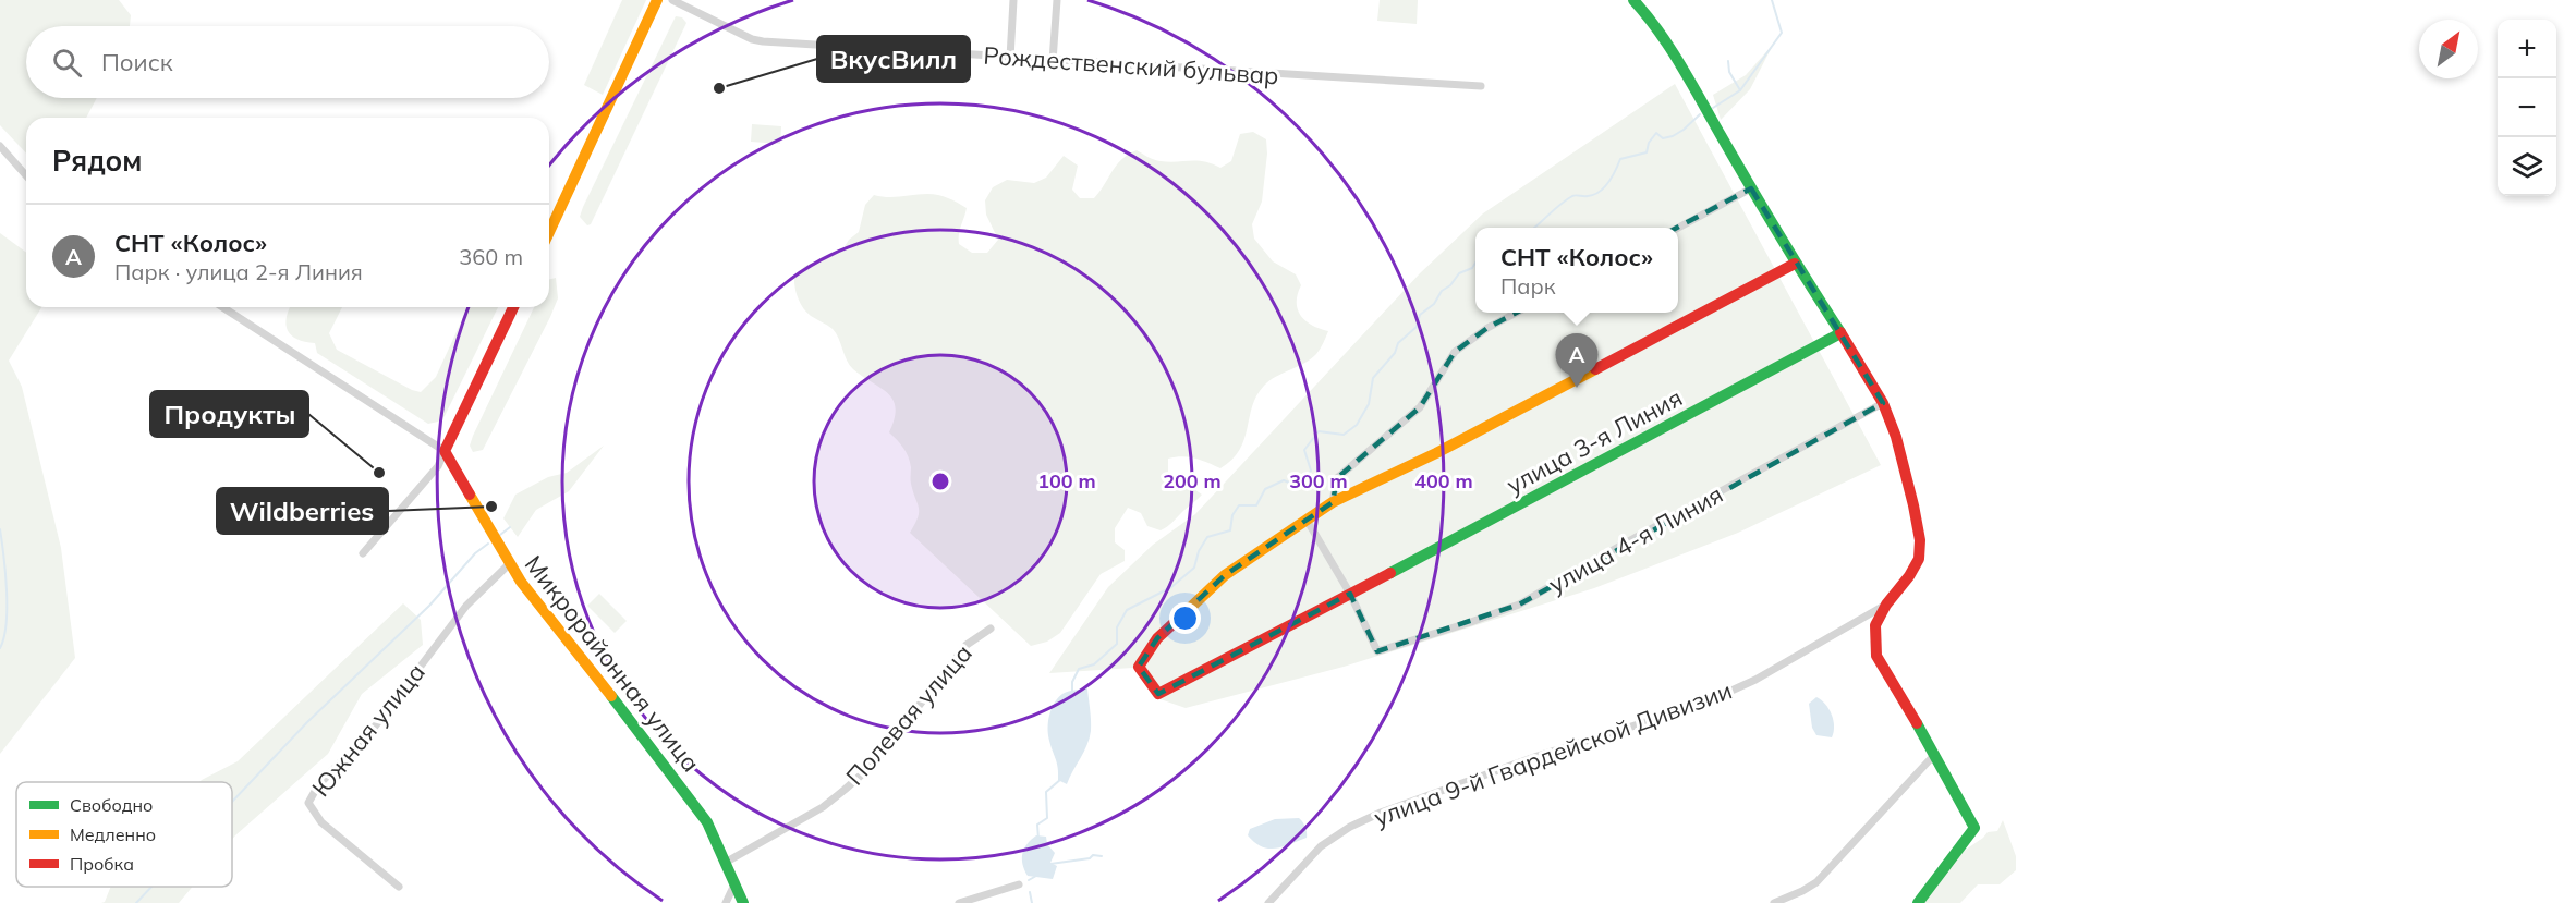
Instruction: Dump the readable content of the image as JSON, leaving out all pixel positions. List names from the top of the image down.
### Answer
{
  "streets": {
    "street": [
      "Рождественский бульвар",
      "улица 3-я Линия",
      "улица 4-я Линия",
      "Микрорайонная улица",
      "Полевая улица",
      "Южная улица",
      "улица 9-й Гвардейской Дивизии"
    ]
  },
  "crossings": [
    ["улица 3-я Линия", "улица 4-я Линия"],
    ["Микрорайонная улица", "Полевая улица"],
    ["Микрорайонная улица", "Южная улица"]
  ],
  "places": ["ВкусВилл", "Продукты", "Wildberries"],
  "legend": ["Свободно", "Медленно", "Пробка"],
  "north": "top right",
  "page": {
    "map_buttons": ["+", "−"],
    "search": "Поиск",
    "heading": "Рядом",
    "list": [
      {
        "mark": "A",
        "name": "СНТ «Колос»",
        "note": "Парк · улица 2-я Линия",
        "value": "360 m"
      }
    ],
    "popup": ["СНТ «Колос»", "Парк"],
    "pins": "A"
  },
  "rings": [
    "100 m",
    "200 m",
    "300 m",
    "400 m"
  ]
}
